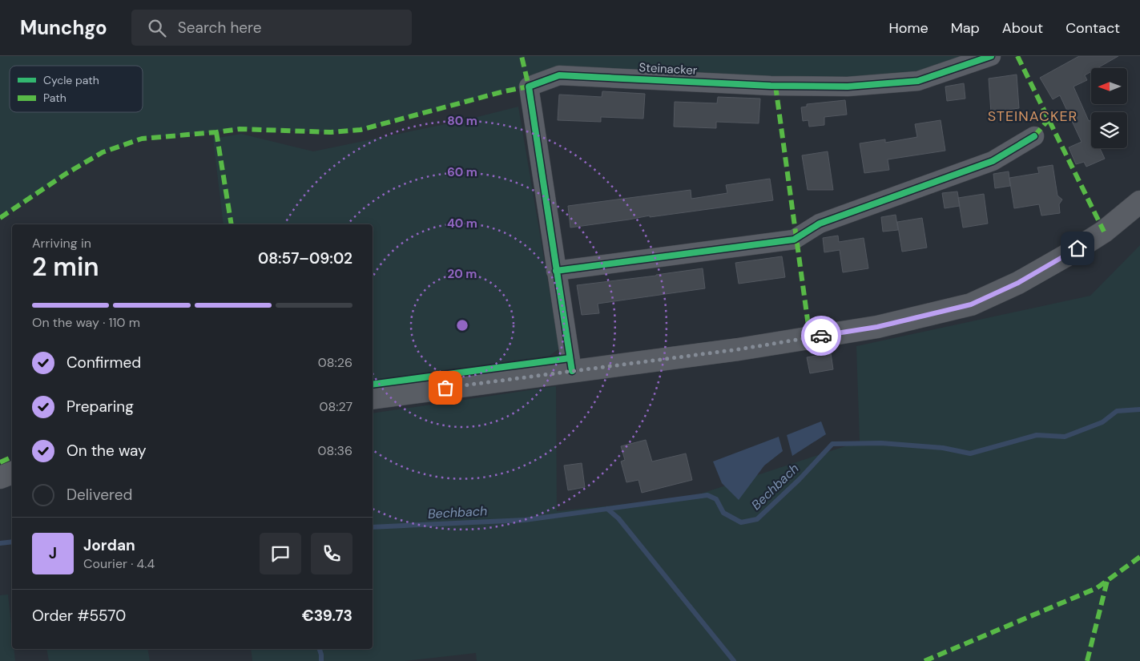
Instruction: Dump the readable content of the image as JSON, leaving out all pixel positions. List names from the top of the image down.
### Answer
{
  "streets": {
    "street": ["Steinacker"]
  },
  "districts": ["STEINACKER"],
  "water": ["Bechbach"],
  "legend": ["Cycle path", "Path"],
  "north": "left",
  "page": {
    "header": "Munchgo",
    "search": "Search here",
    "nav": [
      "Home",
      "Map",
      "About",
      "Contact"
    ],
    "heading": ["2 min", "Arriving in", "08:57–09:02"],
    "panel": [
      "Jordan",
      "Courier · 4.4",
      "Order #5570",
      "€39.73"
    ],
    "bar": "On the way · 110 m",
    "list": [
      ["Confirmed", "08:26"],
      ["Preparing", "08:27"],
      ["On the way", "08:36"],
      "Delivered"
    ],
    "round": "J"
  },
  "rings": [
    "80 m",
    "60 m",
    "40 m",
    "20 m"
  ]
}
